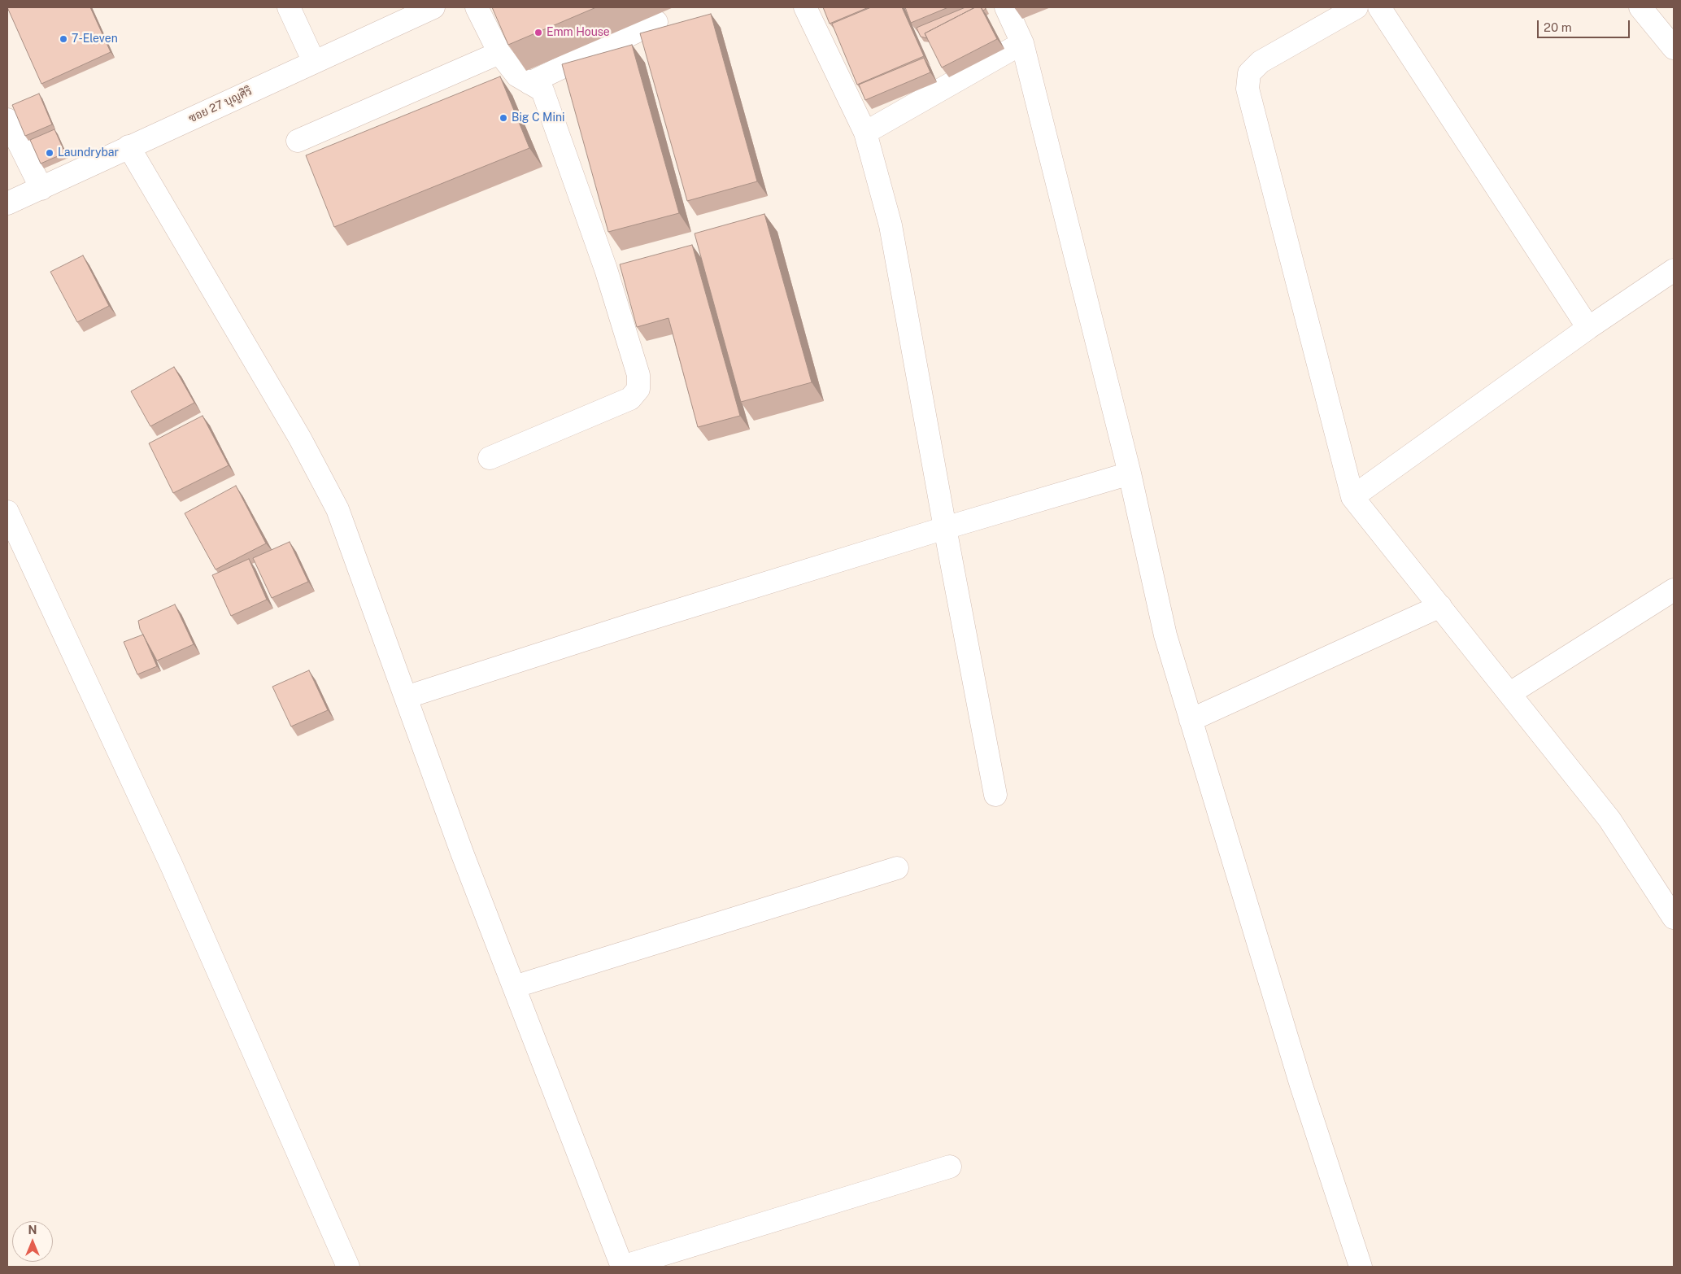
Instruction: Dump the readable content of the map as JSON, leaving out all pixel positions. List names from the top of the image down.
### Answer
{
  "streets": {
    "street": ["ซอย 27 บุญศิริ"]
  },
  "places": [
    "Emm House",
    "7-Eleven",
    "Big C Mini",
    "Laundrybar"
  ],
  "scale_bar": "20 m",
  "north": "top"
}
